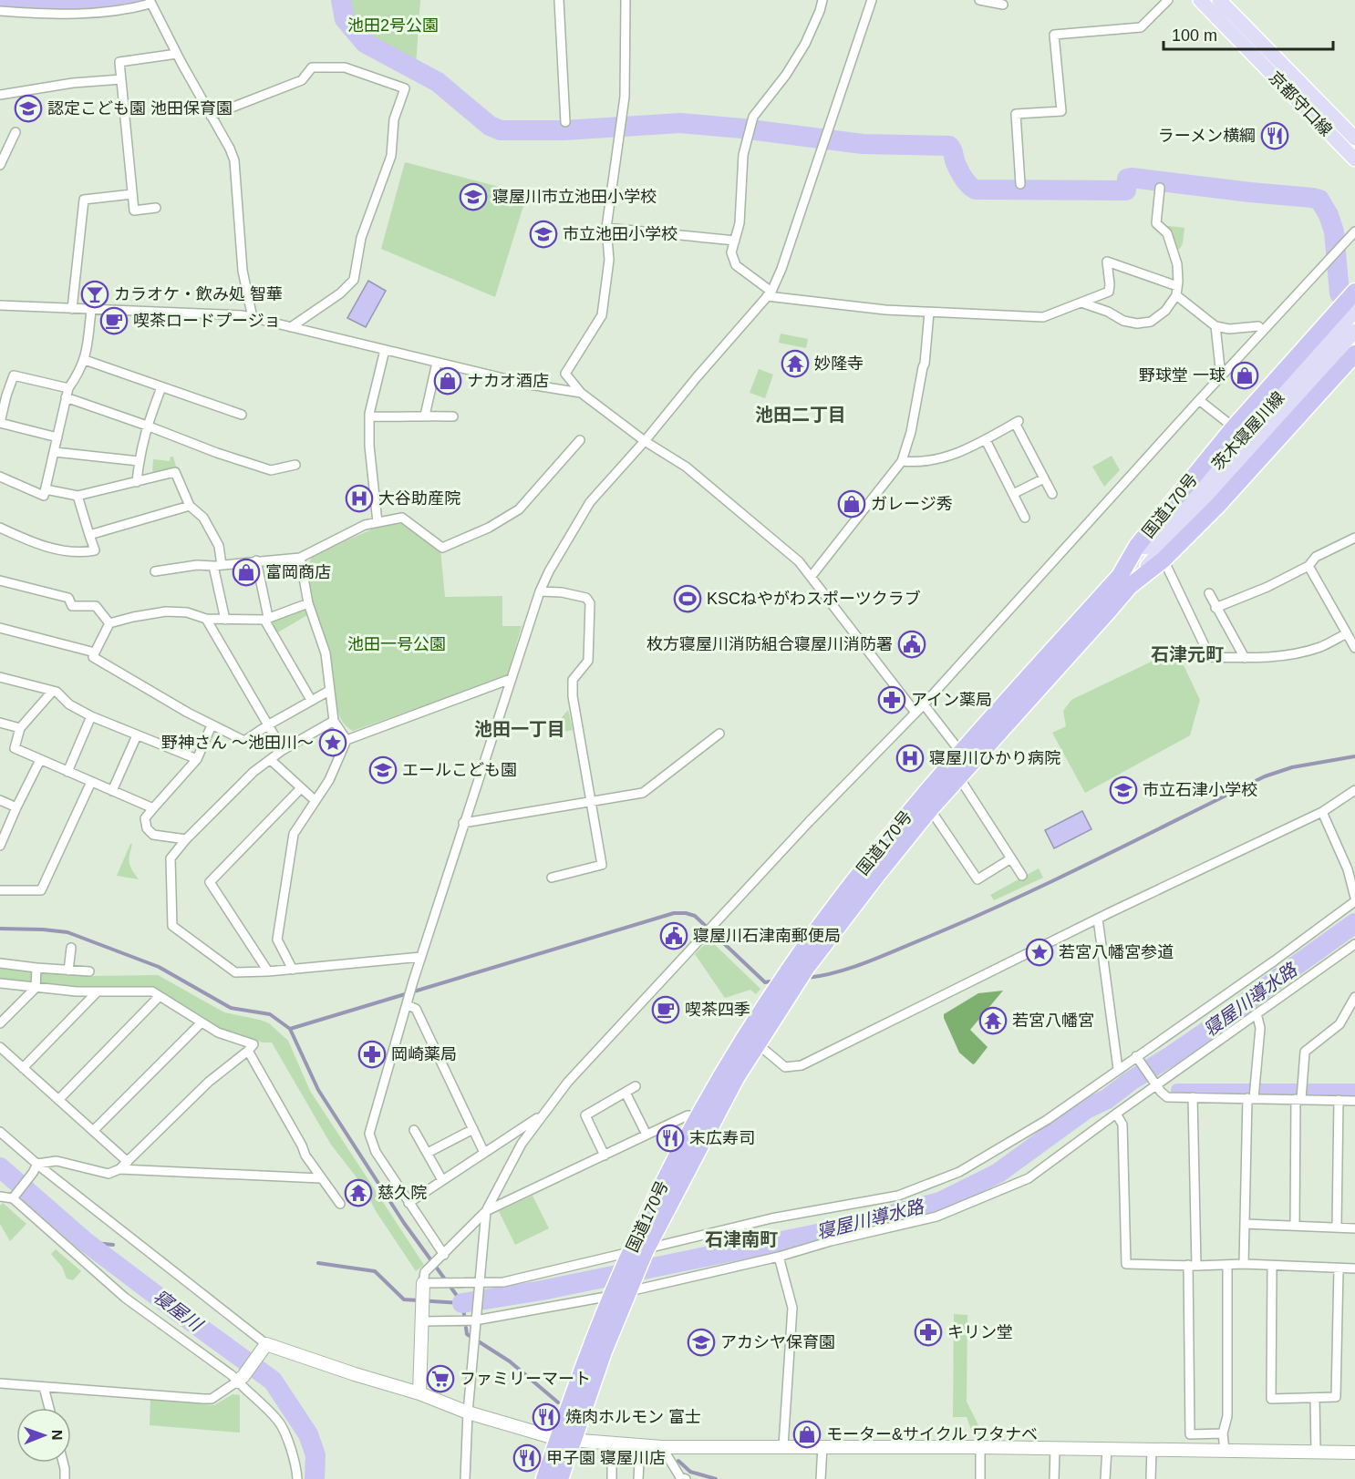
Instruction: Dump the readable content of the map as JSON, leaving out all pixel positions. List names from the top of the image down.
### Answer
{
  "streets": {
    "highway": ["国道170号"],
    "main road": ["京都守口線", "茨木寝屋川線"]
  },
  "crossings": [
    ["茨木寝屋川線", "国道170号"]
  ],
  "districts": [
    "池田二丁目",
    "石津元町",
    "池田一丁目",
    "石津南町"
  ],
  "water": ["寝屋川導水路", "寝屋川"],
  "parks": ["池田2号公園", "池田一号公園"],
  "places": {
    "school or university": [
      "認定こども園 池田保育園",
      "寝屋川市立池田小学校",
      "市立池田小学校",
      "エールこども園",
      "市立石津小学校",
      "アカシヤ保育園"
    ],
    "restaurant": [
      "ラーメン横綱",
      "末広寿司",
      "焼肉ホルモン 富士",
      "甲子園 寝屋川店"
    ],
    "bar": ["カラオケ・飲み処 智華"],
    "cafe": ["喫茶ロードプージョ", "喫茶四季"],
    "temple": ["妙隆寺", "若宮八幡宮", "慈久院"],
    "shop": [
      "野球堂 一球",
      "ナカオ酒店",
      "ガレージ秀",
      "富岡商店",
      "モーター&サイクル ワタナベ"
    ],
    "hospital": ["大谷助産院", "寝屋川ひかり病院"],
    "sports": ["KSCねやがわスポーツクラブ"],
    "public building": ["枚方寝屋川消防組合寝屋川消防署", "寝屋川石津南郵便局"],
    "pharmacy": ["アイン薬局", "岡崎薬局", "キリン堂"],
    "place": ["野神さん ～池田川～", "若宮八幡宮参道"],
    "supermarket": ["ファミリーマート"]
  },
  "scale_bar": "100 m",
  "north": "right"
}
